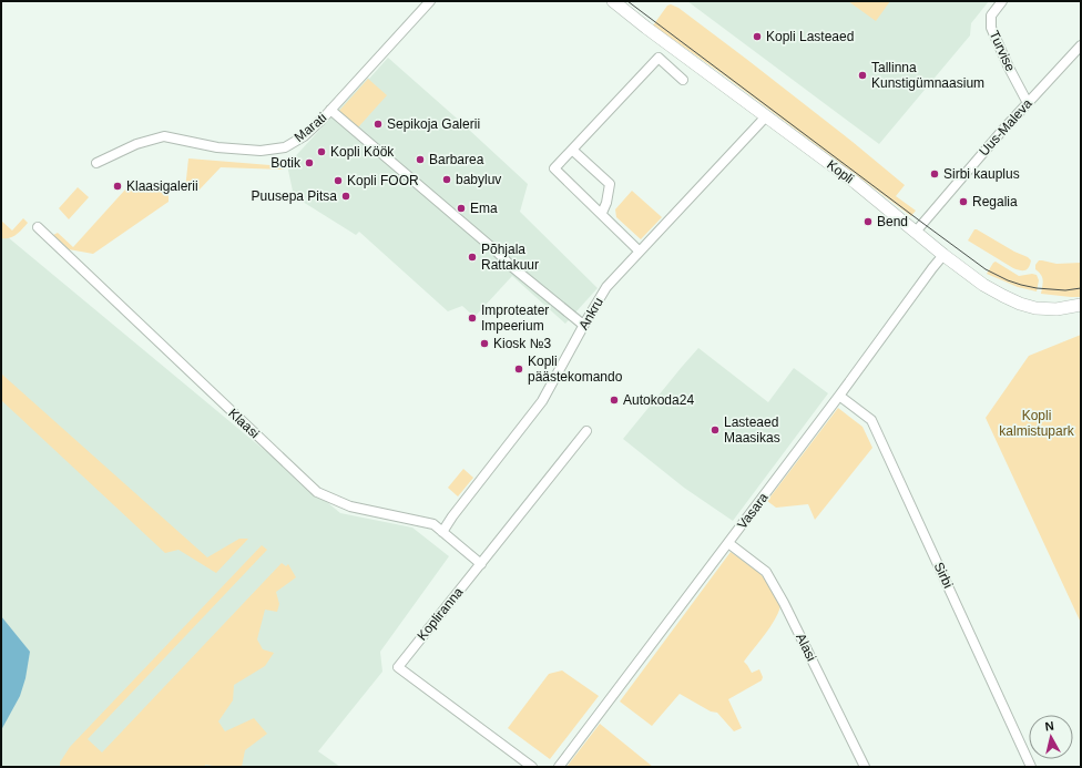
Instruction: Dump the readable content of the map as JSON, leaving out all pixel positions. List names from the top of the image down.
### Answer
{
  "streets": {
    "street": [
      "Turvise",
      "Marati",
      "Uus-Maleva",
      "Kopli",
      "Ankru",
      "Klaasi",
      "Vasara",
      "Sirbi",
      "Kopliranna",
      "Alasi"
    ]
  },
  "crossings": [
    ["Turvise", "Uus-Maleva"],
    ["Uus-Maleva", "Kopli"],
    ["Kopli", "Ankru"],
    ["Kopli", "Vasara"],
    ["Ankru", "Klaasi"],
    ["Klaasi", "Kopliranna"],
    ["Vasara", "Sirbi"],
    ["Vasara", "Alasi"]
  ],
  "parks": ["Kopli kalmistupark"],
  "places": [
    "Kopli Lasteaed",
    "Tallinna Kunstigümnaasium",
    "Sepikoja Galerii",
    "Kopli Köök",
    "Barbarea",
    "Botik",
    "Sirbi kauplus",
    "babyluv",
    "Kopli FOOR",
    "Klaasigalerii",
    "Puusepa Pitsa",
    "Regalia",
    "Ema",
    "Bend",
    "Põhjala Rattakuur",
    "Improteater Impeerium",
    "Kiosk №3",
    "Kopli päästekomando",
    "Autokoda24",
    "Lasteaed Maasikas"
  ],
  "north": "top"
}
